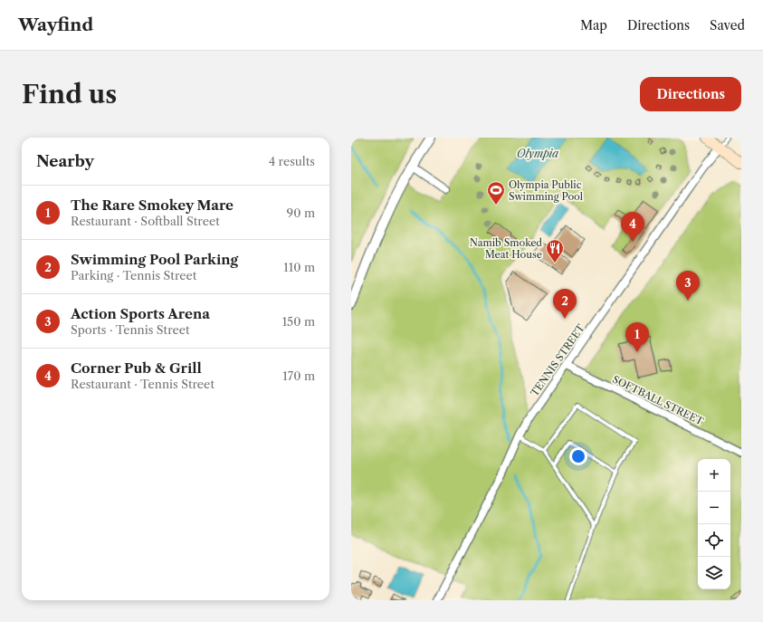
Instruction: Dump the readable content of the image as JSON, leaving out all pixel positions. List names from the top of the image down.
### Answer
{
  "streets": {
    "street": ["TENNIS STREET", "SOFTBALL STREET"]
  },
  "crossings": [
    ["TENNIS STREET", "SOFTBALL STREET"]
  ],
  "water": ["Olympia"],
  "places": {
    "sports": ["Olympia Public Swimming Pool"],
    "restaurant": ["Namib Smoked Meat House"]
  },
  "page": {
    "header": "Wayfind",
    "nav": ["Map", "Directions", "Saved"],
    "buttons": "Directions",
    "title": "Find us",
    "heading": ["Nearby", "4 results"],
    "list": [
      {
        "mark": "1",
        "name": "The Rare Smokey Mare",
        "note": "Restaurant · Softball Street",
        "value": "90 m"
      },
      {
        "mark": "2",
        "name": "Swimming Pool Parking",
        "note": "Parking · Tennis Street",
        "value": "110 m"
      },
      {
        "mark": "3",
        "name": "Action Sports Arena",
        "note": "Sports · Tennis Street",
        "value": "150 m"
      },
      {
        "mark": "4",
        "name": "Corner Pub & Grill",
        "note": "Restaurant · Tennis Street",
        "value": "170 m"
      }
    ],
    "pins": [
      "4",
      "3",
      "2",
      "1"
    ],
    "map_buttons": ["+", "−"]
  }
}
